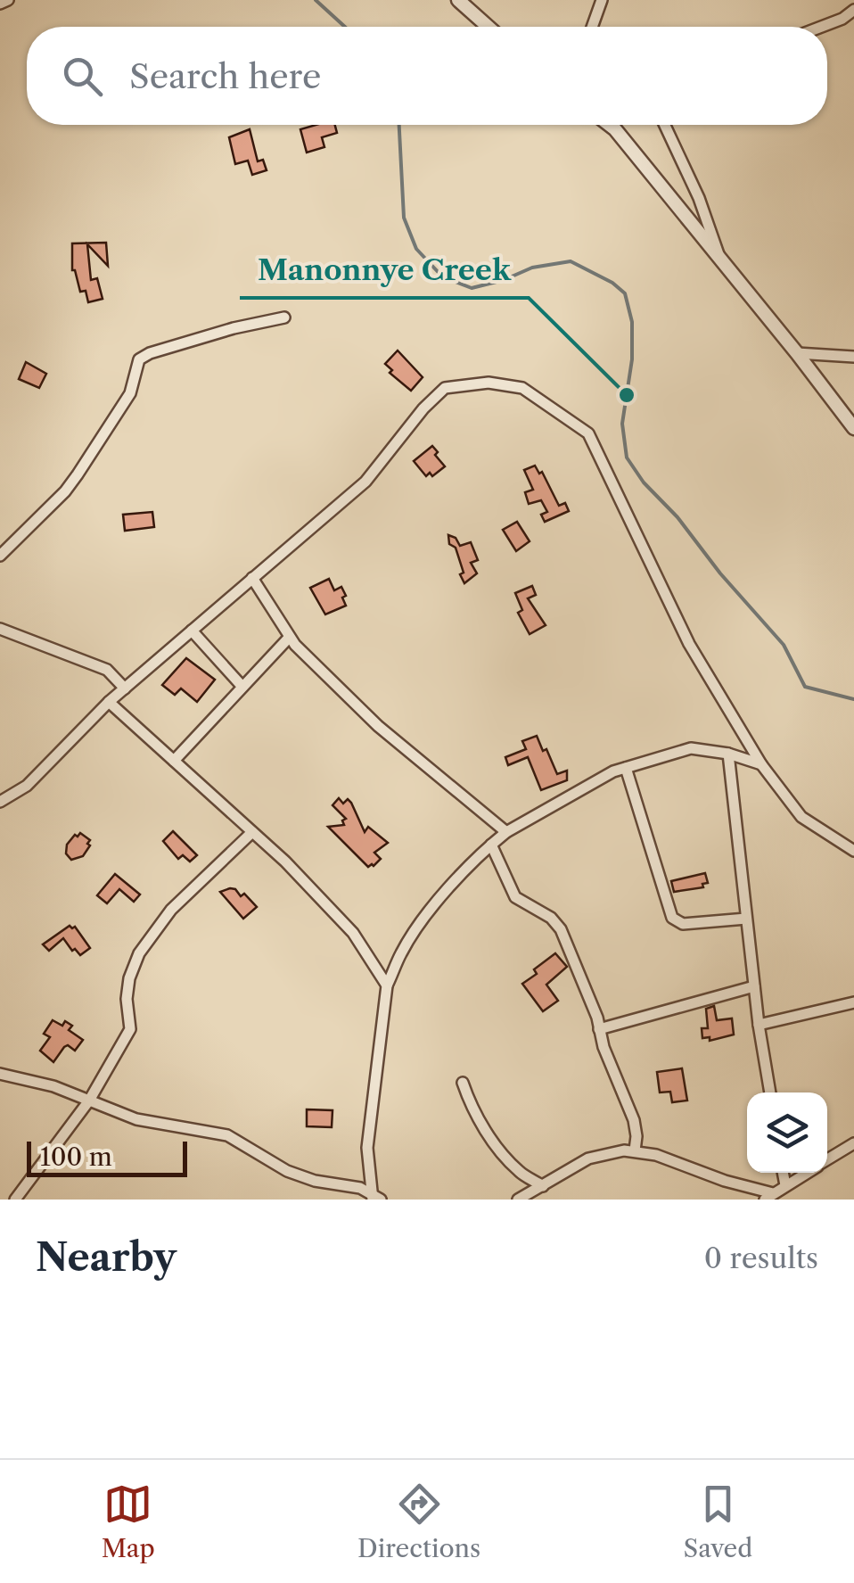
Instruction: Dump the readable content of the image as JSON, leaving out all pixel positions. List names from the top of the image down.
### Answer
{
  "places": ["Manonnye Creek"],
  "scale_bar": "100 m",
  "page": {
    "search": "Search here",
    "scale": "100 m",
    "heading": ["Nearby", "0 results"],
    "nav": ["Map", "Directions", "Saved"]
  }
}
